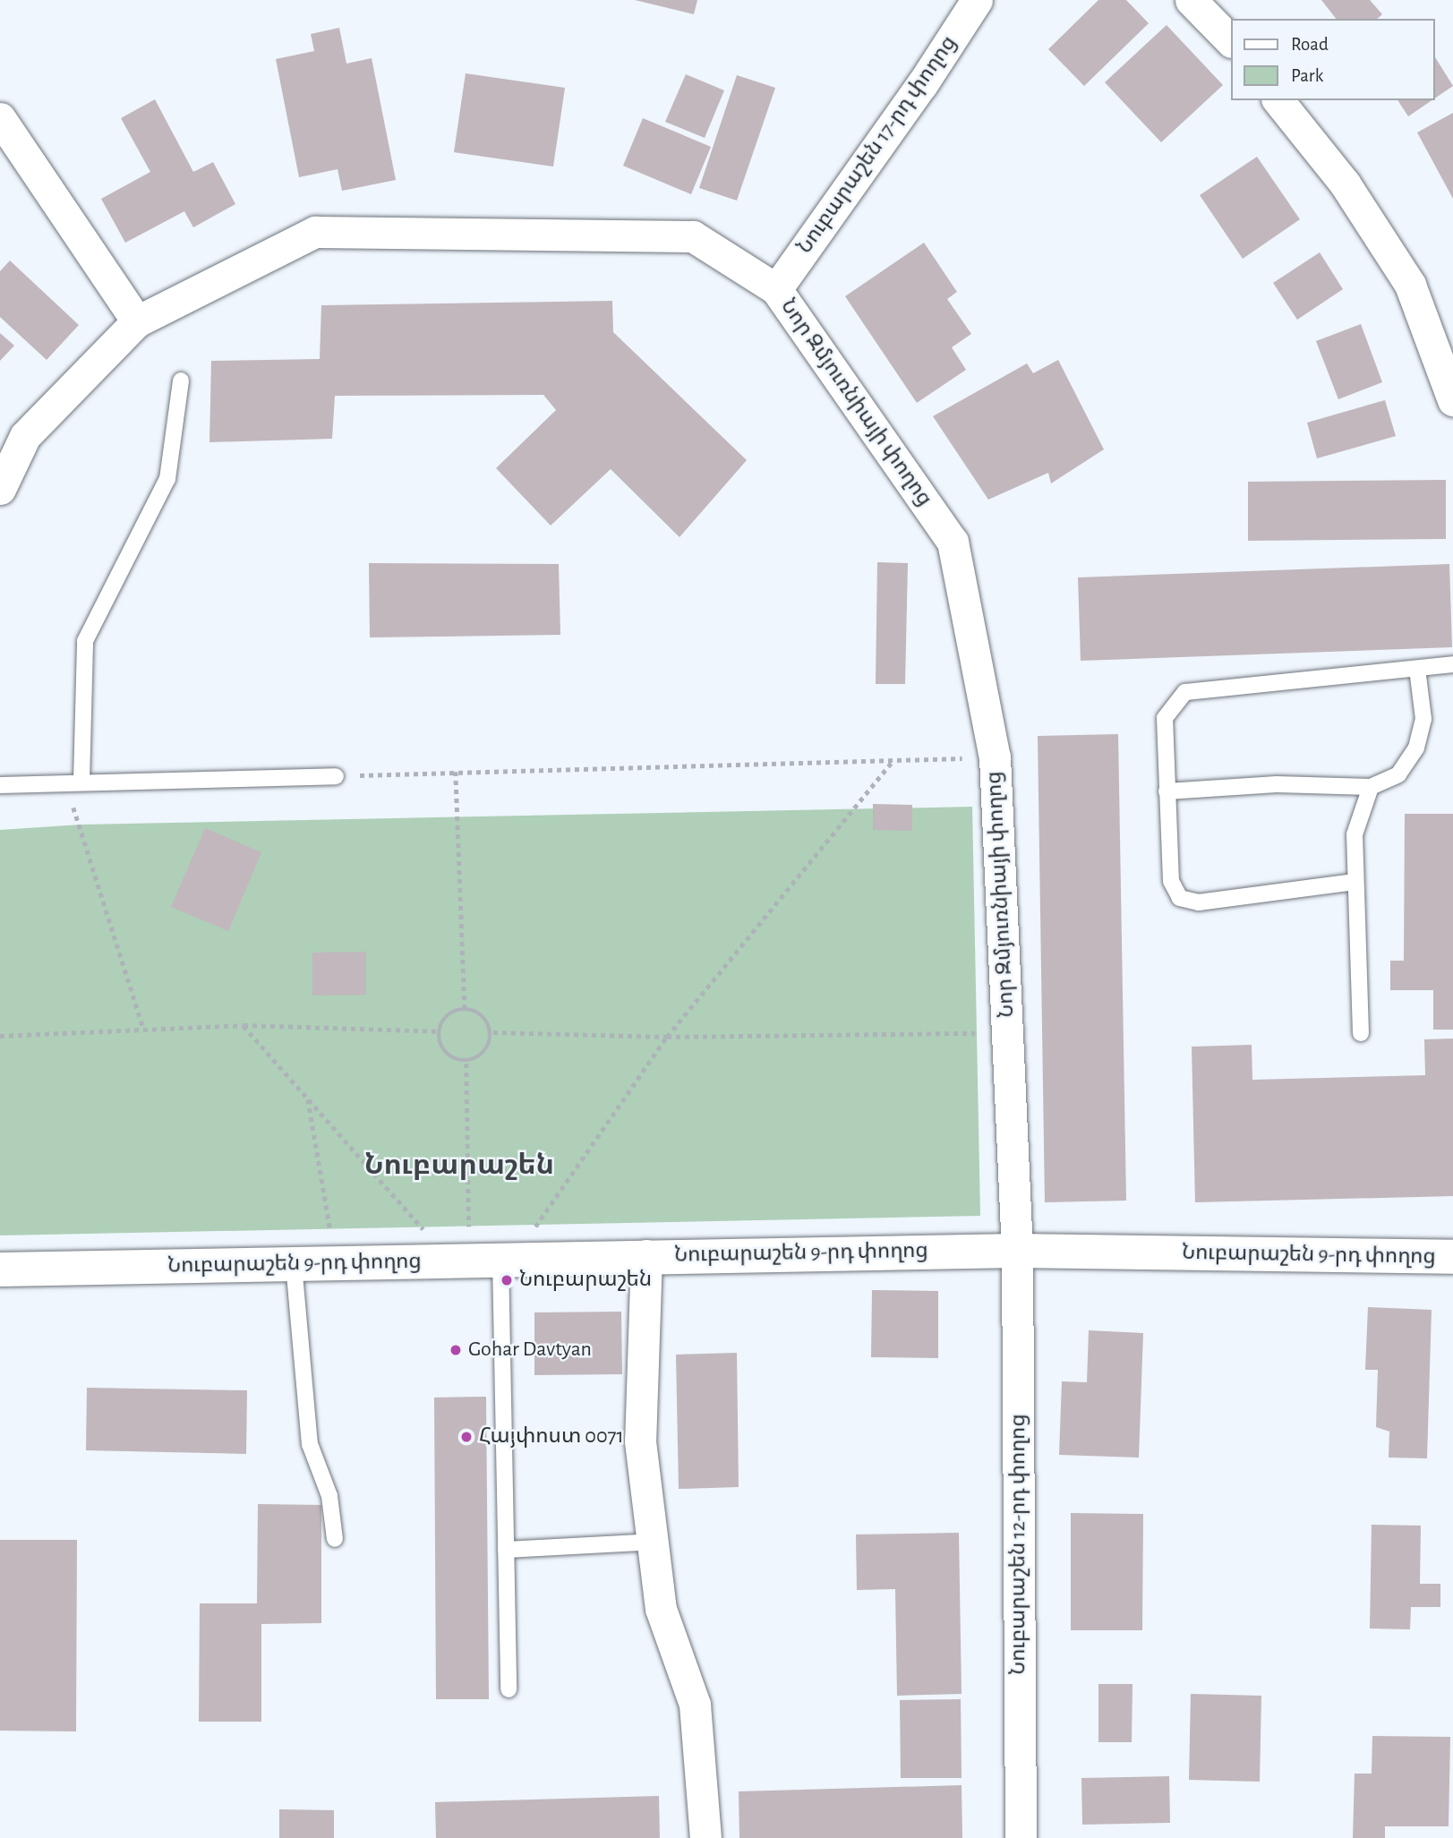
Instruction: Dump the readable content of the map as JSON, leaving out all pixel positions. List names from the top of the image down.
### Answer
{
  "streets": {
    "main road": ["Նուբարաշեն 9-րդ փողոց"],
    "street": ["Նուբարաշեն 17-րդ փողոց", "Նոր Զմյուռնիայի փողոց", "Նուբարաշեն 12-րդ փողոց"]
  },
  "crossings": [
    ["Նուբարաշեն 17-րդ փողոց", "Նոր Զմյուռնիայի փողոց"],
    ["Նոր Զմյուռնիայի փողոց", "Նուբարաշեն 9-րդ փողոց"],
    ["Նոր Զմյուռնիայի փողոց", "Նուբարաշեն 12-րդ փողոց"],
    ["Նուբարաշեն 9-րդ փողոց", "Նուբարաշեն 12-րդ փողոց"]
  ],
  "districts": ["Նուբարաշեն"],
  "places": ["Նուբարաշեն", "Gohar Davtyan", "Հայփոստ 0071"],
  "legend": ["Road", "Park"]
}
